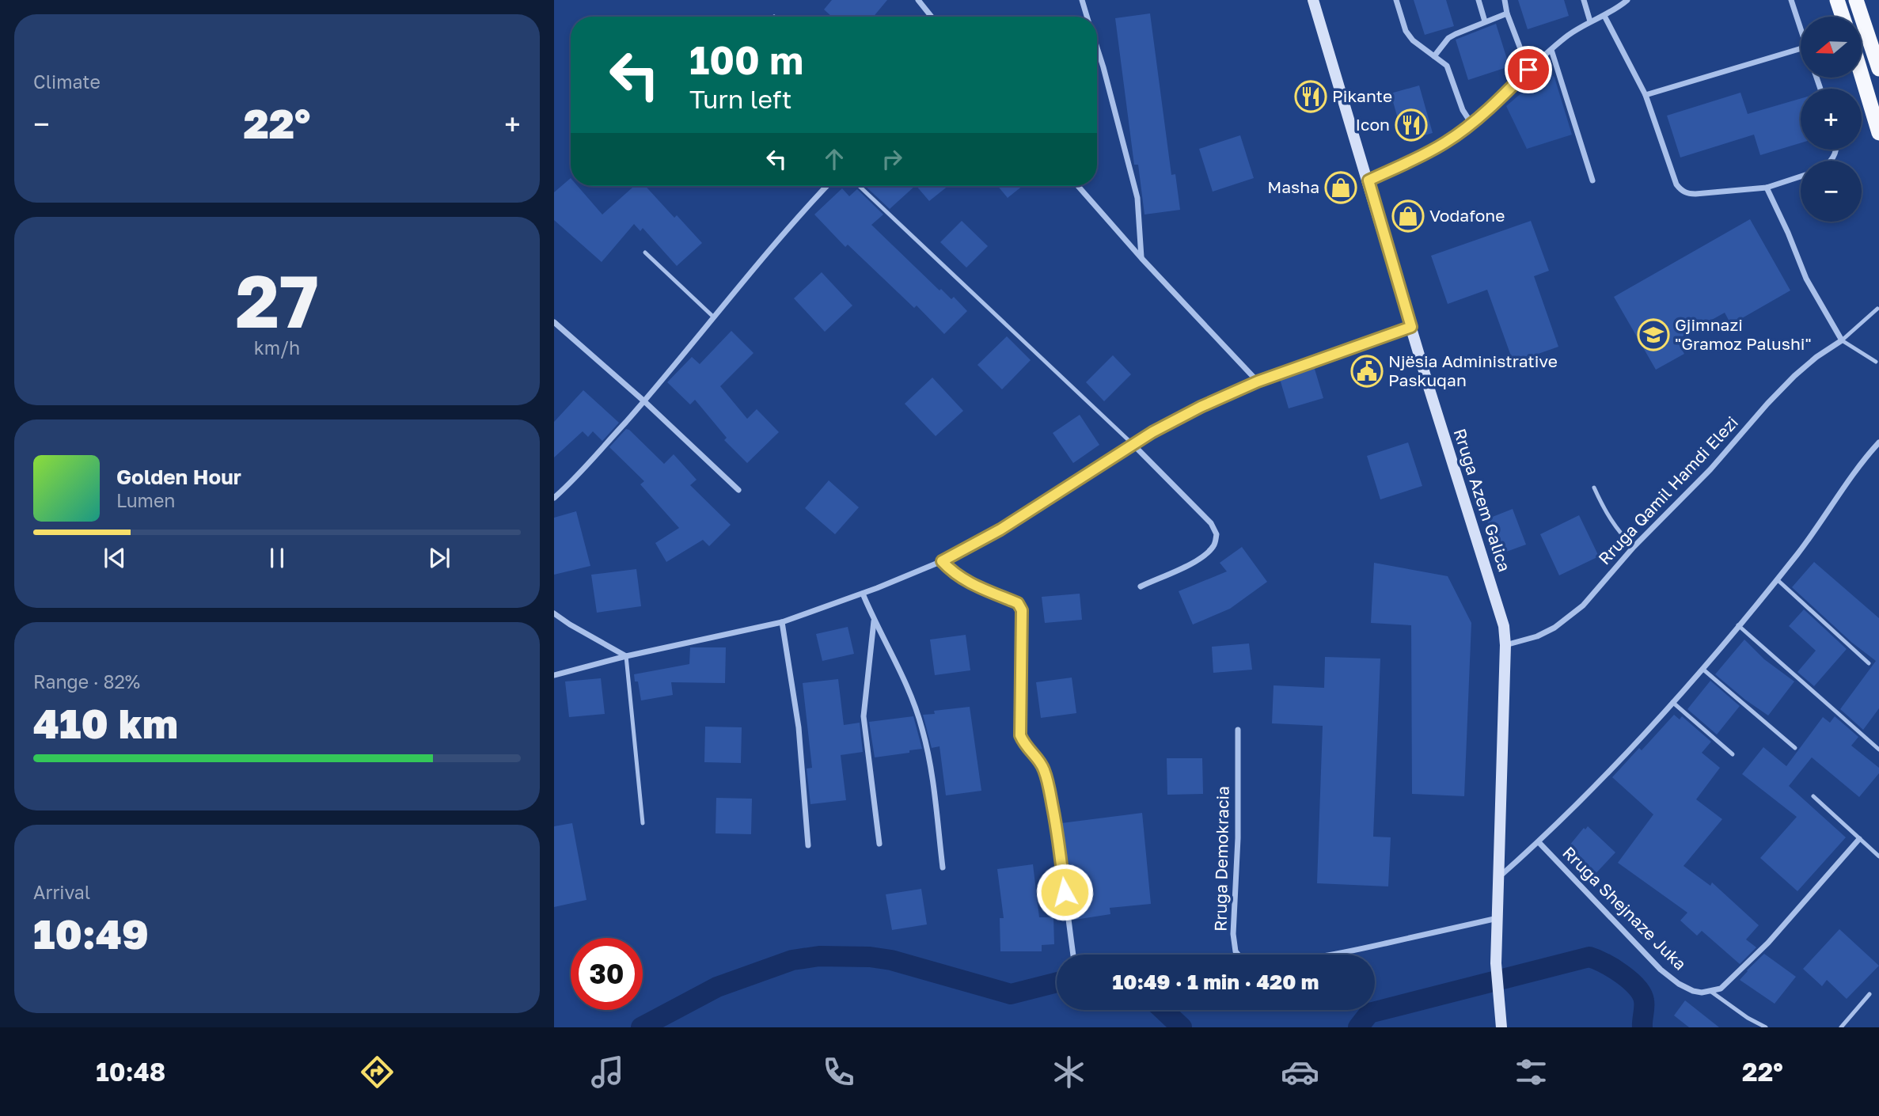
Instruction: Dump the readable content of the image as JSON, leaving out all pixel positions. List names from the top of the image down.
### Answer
{
  "streets": {
    "main road": ["Rruga Azem Galica"],
    "street": ["Rruga Qamil Hamdi Elezi", "Rruga Demokracia", "Rruga Shejnaze Juka"]
  },
  "crossings": [
    ["Rruga Qamil Hamdi Elezi", "Rruga Azem Galica"],
    ["Rruga Azem Galica", "Rruga Demokracia"],
    ["Rruga Azem Galica", "Rruga Shejnaze Juka"]
  ],
  "places": {
    "restaurant": ["Pikante", "Icon"],
    "shop": ["Masha", "Vodafone"],
    "school or university": ["Gjimnazi \"Gramoz Palushi\""],
    "public building": ["Njësia Administrative Paskuqan"]
  },
  "north": "left",
  "page": {
    "tile": [
      "Climate",
      ["27", "km/h"],
      ["Range · 82%", "410 km"],
      ["Arrival", "10:49"]
    ],
    "map_buttons": ["+", "−"],
    "turn": ["100 m", "Turn left"],
    "heat": ["−", "22°", "+"],
    "song": ["Golden Hour", "Lumen"],
    "limit": "30",
    "trip": "10:49 · 1 min · 420 m",
    "tabs": ["10:48", "22°"]
  }
}
